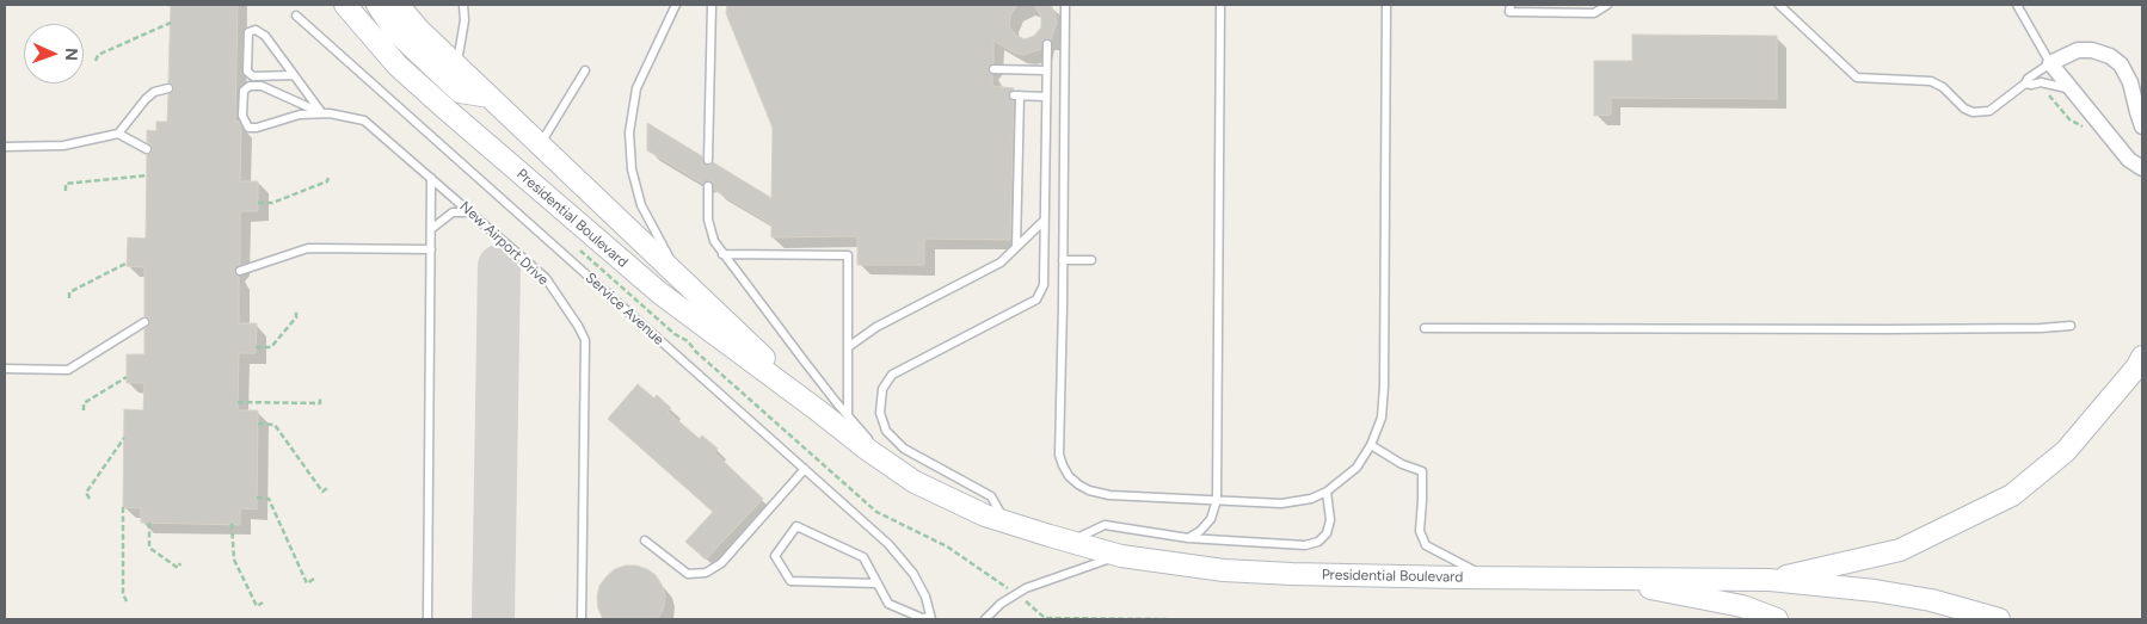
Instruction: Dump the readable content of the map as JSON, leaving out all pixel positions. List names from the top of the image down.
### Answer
{
  "streets": {
    "main road": ["Presidential Boulevard"],
    "lane": ["New Airport Drive", "Service Avenue"]
  },
  "north": "right"
}
